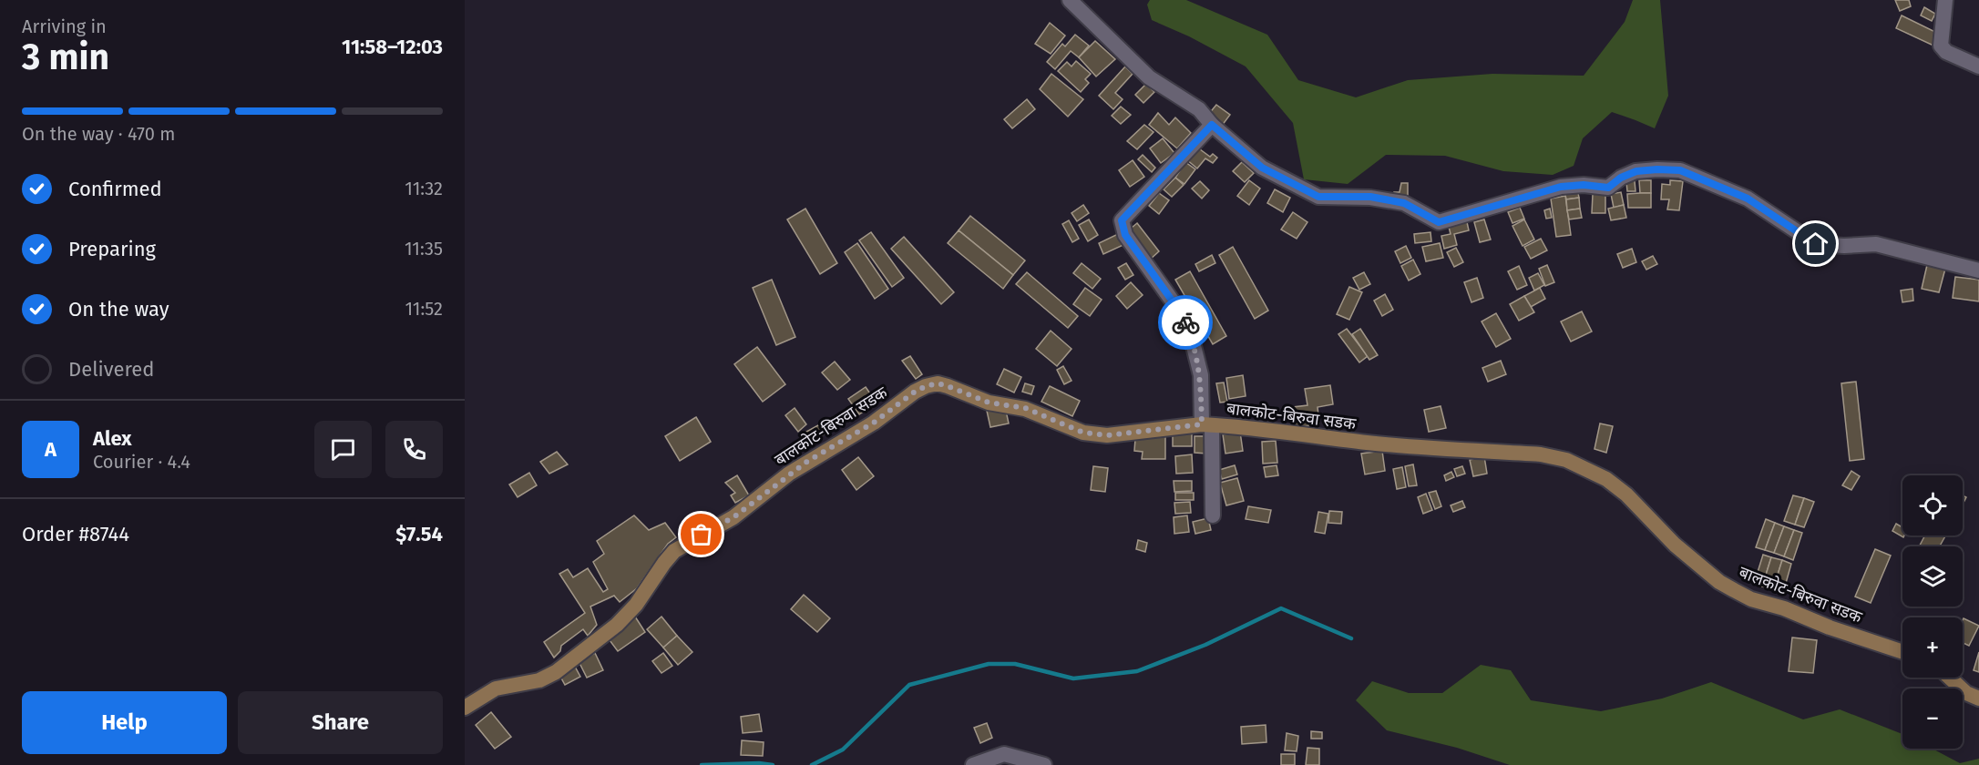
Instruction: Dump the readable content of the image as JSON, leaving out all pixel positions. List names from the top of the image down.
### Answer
{
  "streets": {
    "main road": ["बालकोट-बिरुवा सडक"]
  },
  "page": {
    "heading": ["3 min", "Arriving in", "11:58–12:03"],
    "panel": [
      "Alex",
      "Courier · 4.4",
      "Order #8744",
      "$7.54"
    ],
    "bar": "On the way · 470 m",
    "list": [
      ["Confirmed", "11:32"],
      ["Preparing", "11:35"],
      ["On the way", "11:52"],
      "Delivered"
    ],
    "round": "A",
    "map_buttons": ["+", "−"],
    "buttons": ["Help", "Share"]
  }
}
